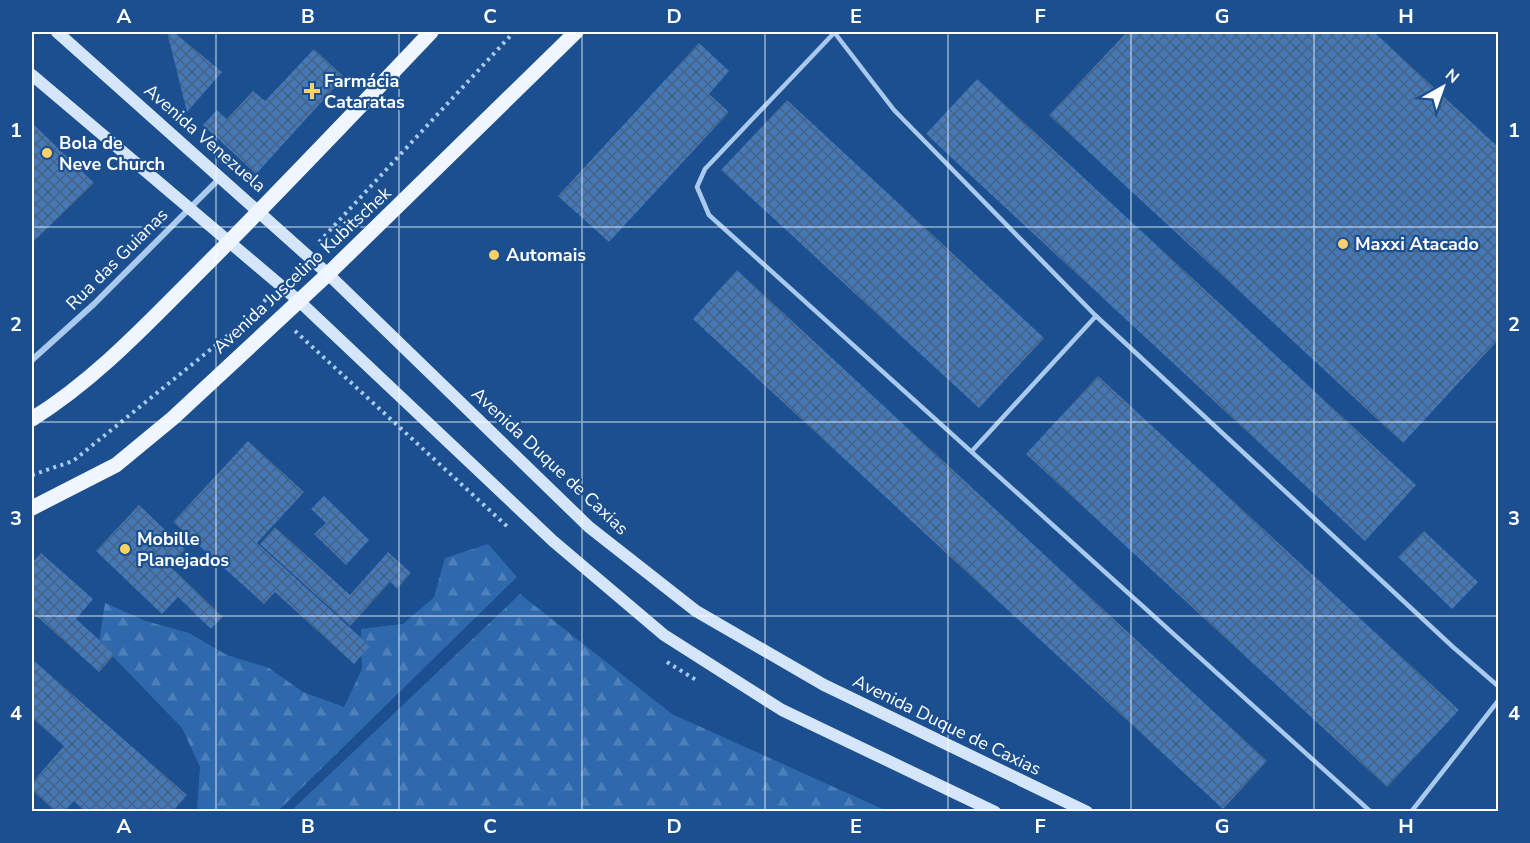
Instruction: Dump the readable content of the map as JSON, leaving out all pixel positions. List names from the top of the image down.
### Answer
{
  "streets": {
    "main road": ["Avenida Venezuela", "Avenida Juscelino Kubitschek", "Avenida Duque de Caxias"],
    "street": ["Rua das Guianas"]
  },
  "crossings": [
    ["Avenida Venezuela", "Rua das Guianas"],
    ["Avenida Venezuela", "Avenida Juscelino Kubitschek"],
    ["Avenida Venezuela", "Avenida Duque de Caxias"],
    ["Avenida Juscelino Kubitschek", "Avenida Duque de Caxias"]
  ],
  "places": {
    "health": ["Farmácia Cataratas"],
    "other": [
      "Bola de Neve Church",
      "Maxxi Atacado",
      "Automais",
      "Mobille Planejados"
    ]
  },
  "north": "top right",
  "grid": {
    "columns": [
      "A",
      "B",
      "C",
      "D",
      "E",
      "F",
      "G",
      "H"
    ],
    "rows": [
      "1",
      "2",
      "3",
      "4"
    ]
  }
}
